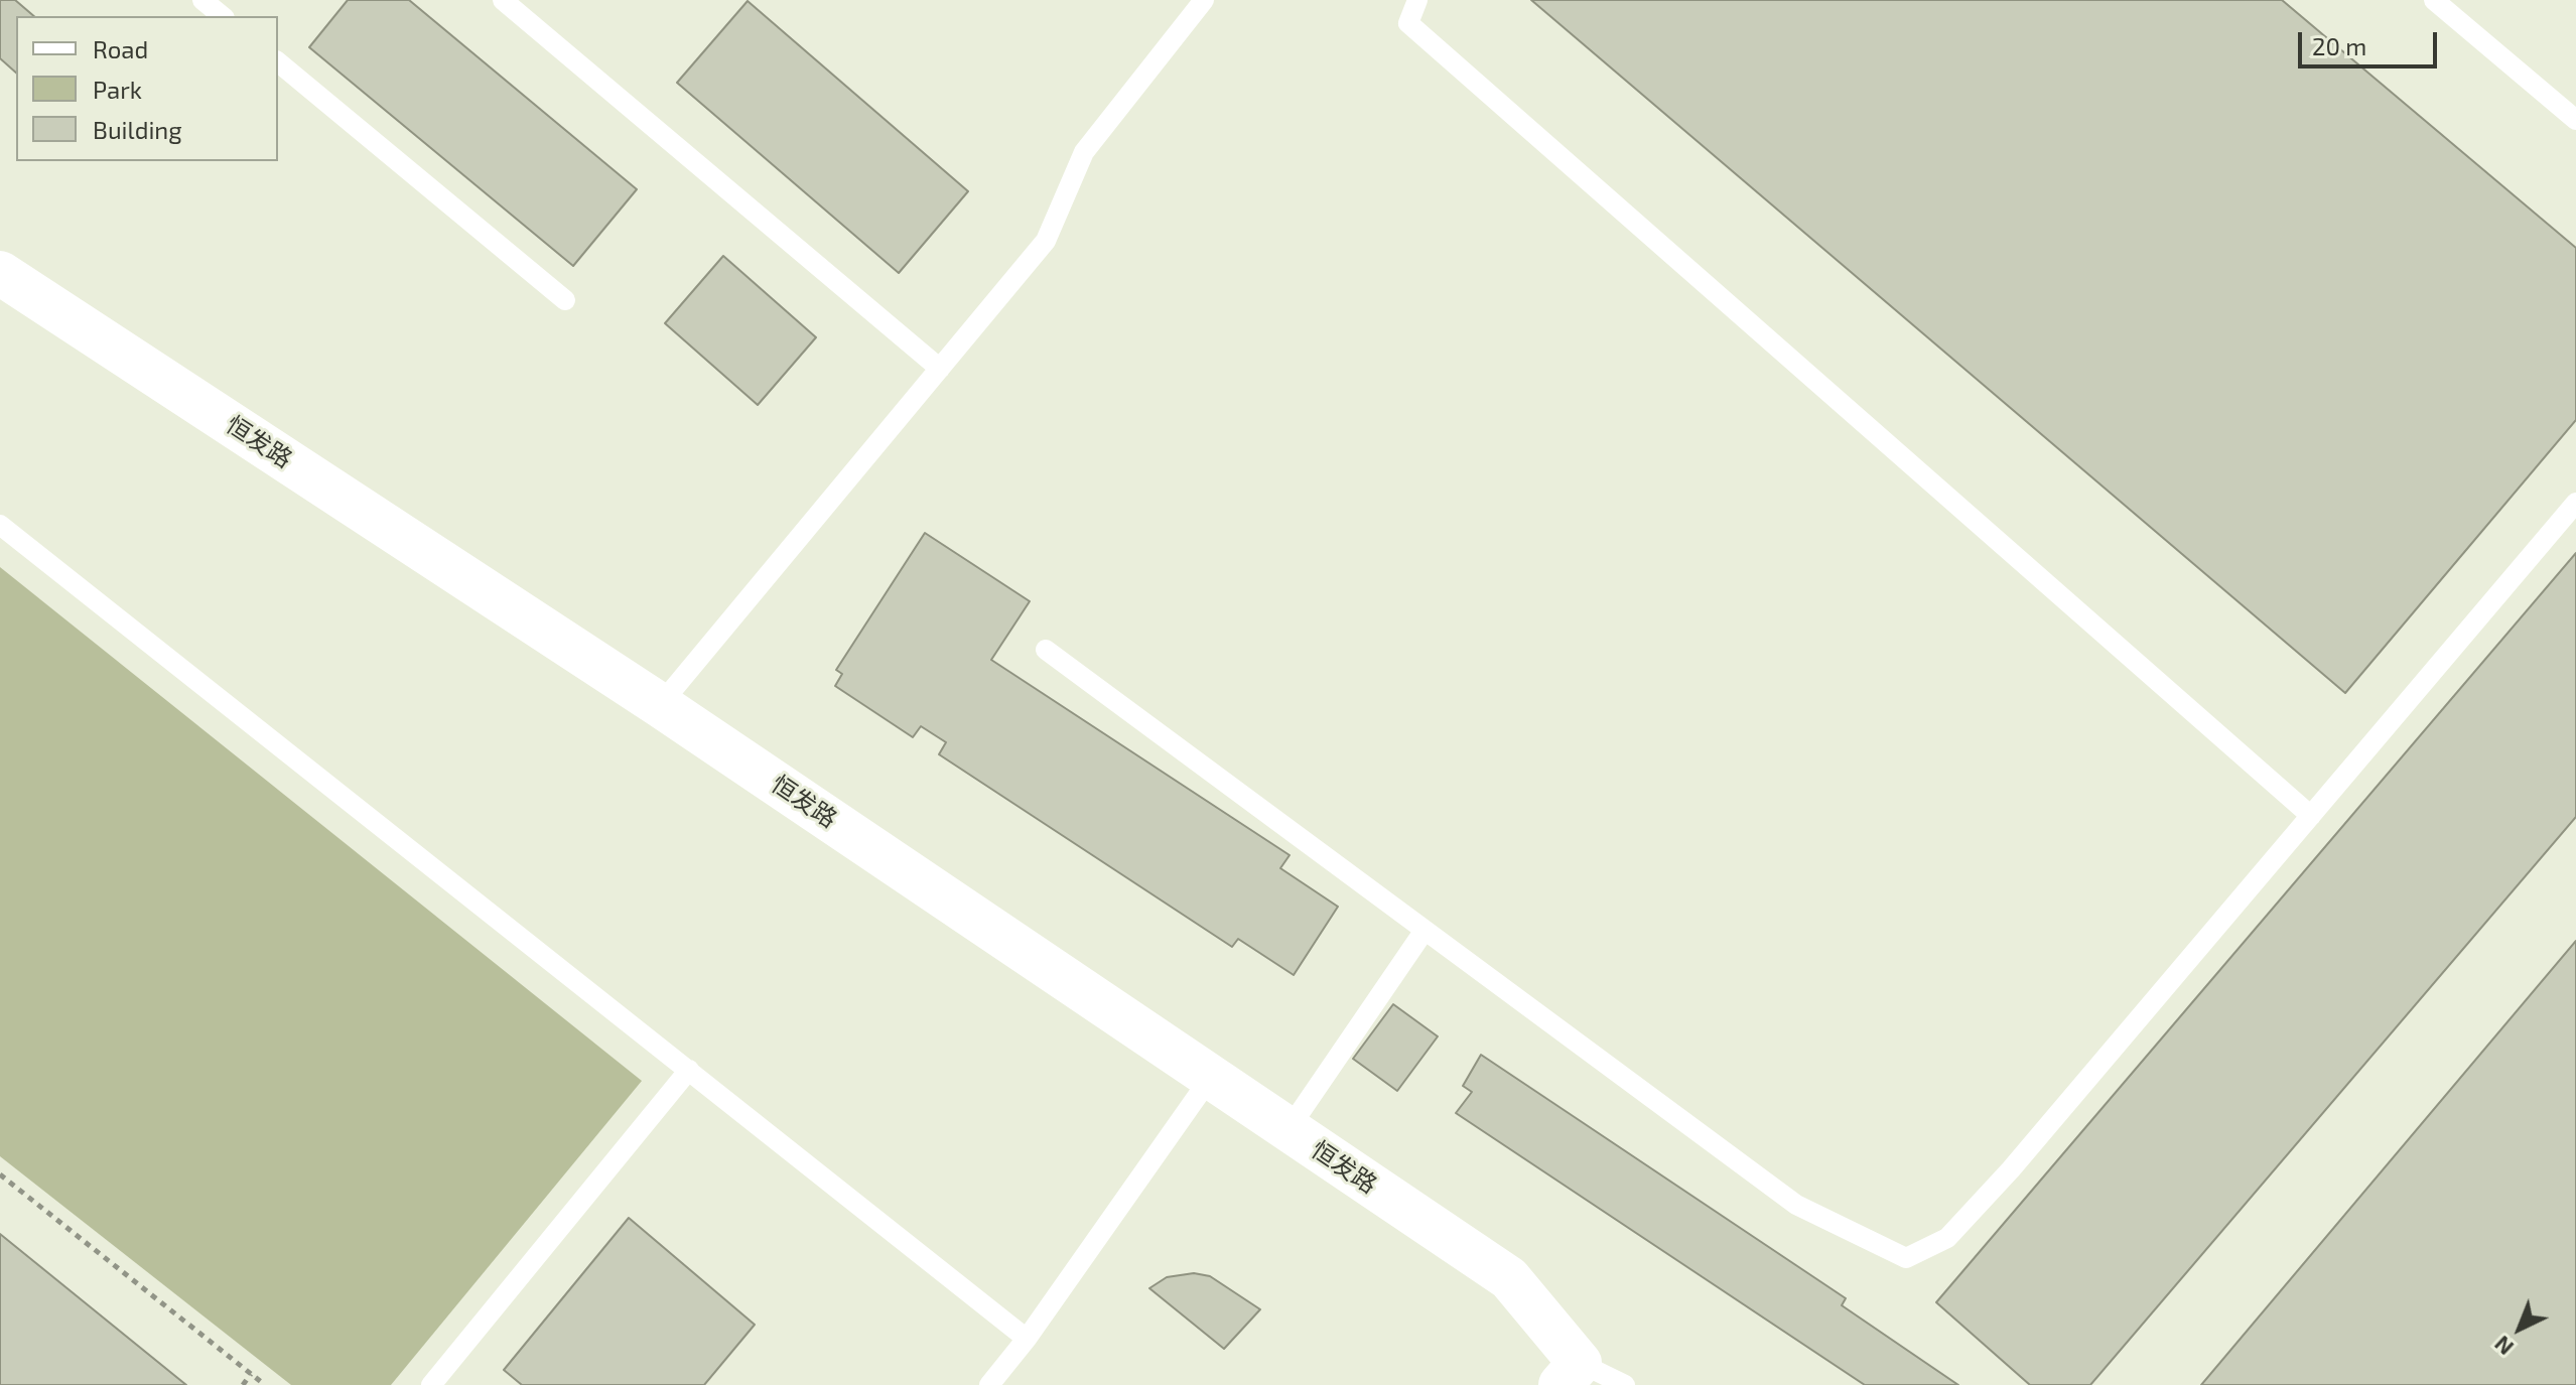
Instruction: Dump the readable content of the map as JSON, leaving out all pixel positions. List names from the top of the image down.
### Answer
{
  "streets": {
    "street": ["恒发路"]
  },
  "legend": ["Road", "Park", "Building"],
  "scale_bar": "20 m",
  "north": "bottom left"
}
